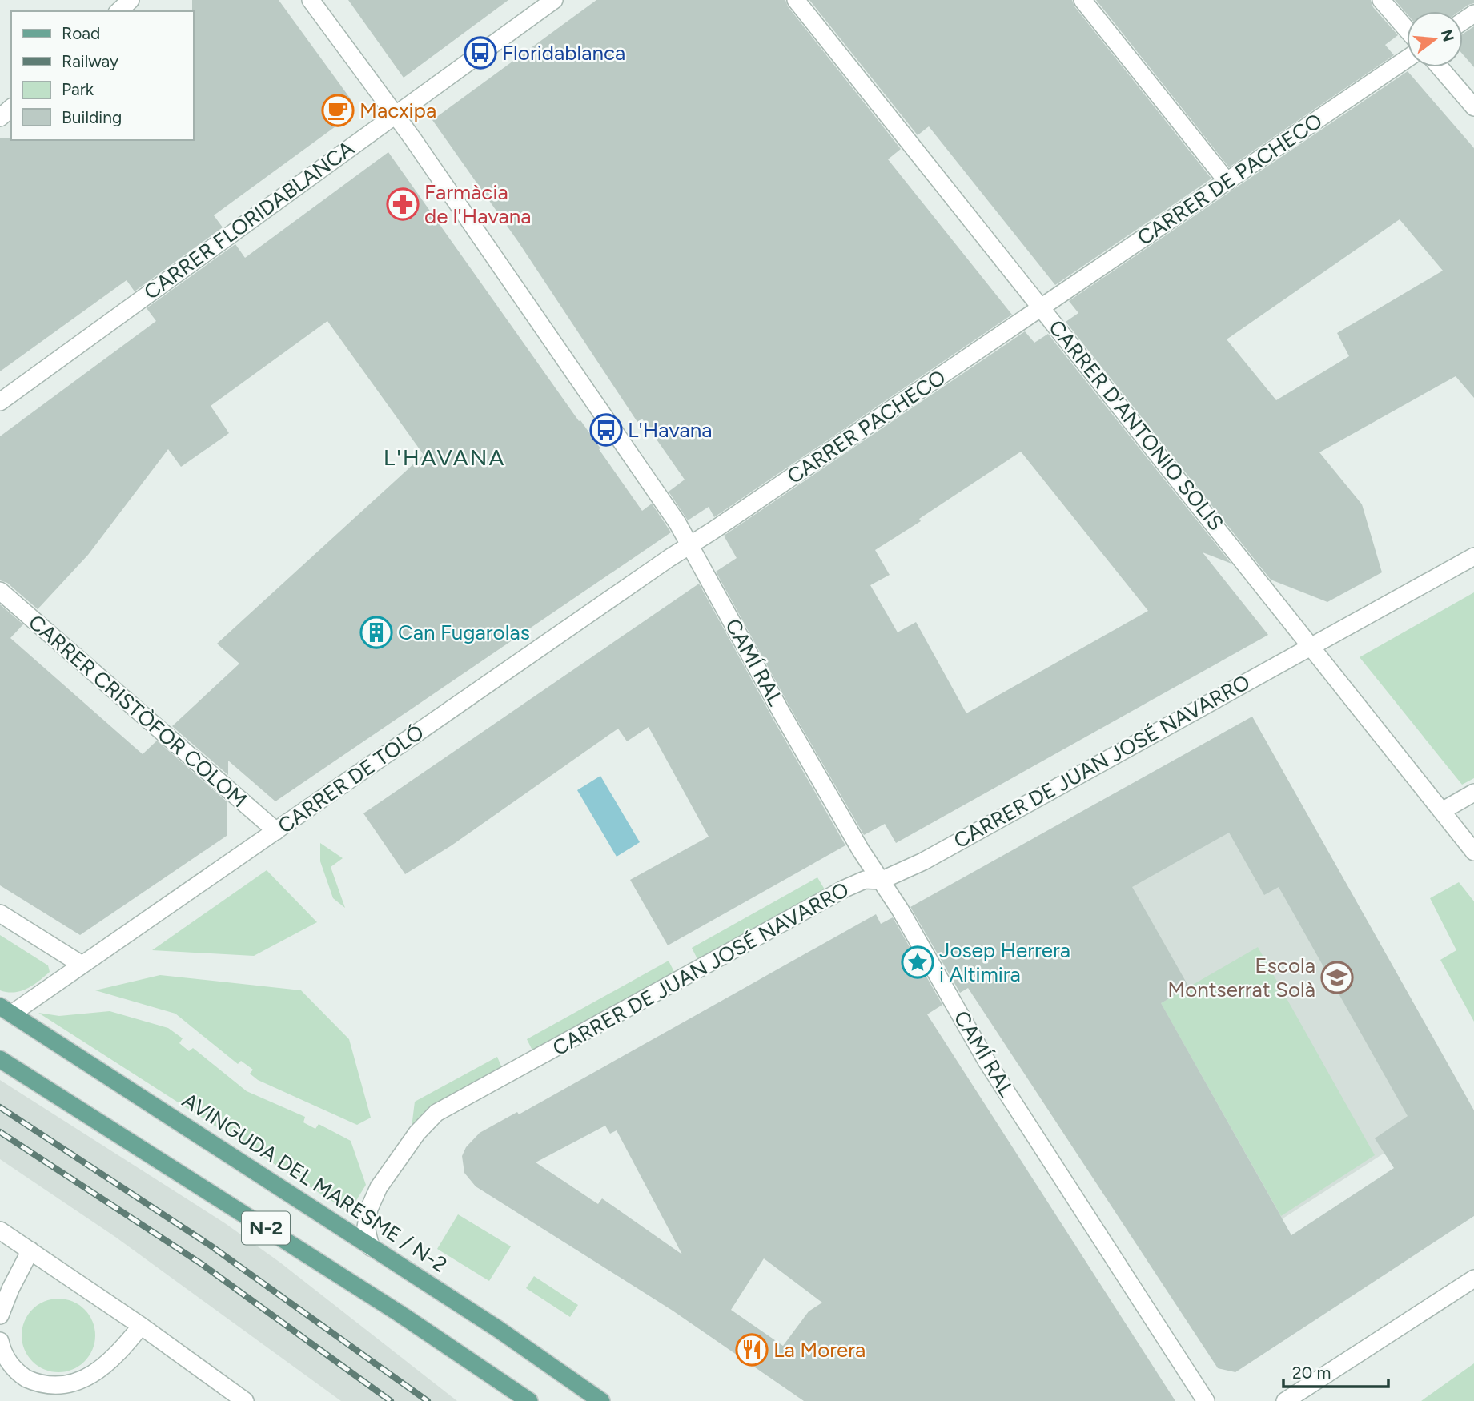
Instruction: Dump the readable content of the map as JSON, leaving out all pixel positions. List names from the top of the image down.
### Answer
{
  "streets": {
    "main road": ["AVINGUDA DEL MARESME / N-2", "N-2"],
    "street": [
      "CARRER DE PACHECO",
      "CARRER FLORIDABLANCA",
      "CARRER D'ANTONIO SOLIS",
      "CARRER PACHECO",
      "CAMÍ RAL",
      "CARRER CRISTÒFOR COLOM",
      "CARRER DE JUAN JOSÉ NAVARRO",
      "CARRER DE TOLÓ"
    ]
  },
  "crossings": [
    ["CARRER DE PACHECO", "CARRER D'ANTONIO SOLIS"],
    ["CARRER DE PACHECO", "CARRER PACHECO"],
    ["CARRER FLORIDABLANCA", "CAMÍ RAL"],
    ["CARRER D'ANTONIO SOLIS", "CARRER PACHECO"],
    ["CARRER D'ANTONIO SOLIS", "CARRER DE JUAN JOSÉ NAVARRO"],
    ["CARRER PACHECO", "CAMÍ RAL"],
    ["CARRER PACHECO", "CARRER DE TOLÓ"],
    ["CAMÍ RAL", "CARRER DE JUAN JOSÉ NAVARRO"],
    ["CAMÍ RAL", "CARRER DE TOLÓ"],
    ["CARRER CRISTÒFOR COLOM", "CARRER DE TOLÓ"],
    ["CARRER DE JUAN JOSÉ NAVARRO", "AVINGUDA DEL MARESME / N-2"],
    ["CARRER DE TOLÓ", "AVINGUDA DEL MARESME / N-2"]
  ],
  "districts": ["L'HAVANA"],
  "places": {
    "bus stop": ["Floridablanca", "L'Havana"],
    "cafe": ["Macxipa"],
    "pharmacy": ["Farmàcia de l'Havana"],
    "building": ["Can Fugarolas"],
    "place": ["Josep Herrera i Altimira"],
    "school or university": ["Escola Montserrat Solà"],
    "restaurant": ["La Morera"]
  },
  "legend": [
    "Road",
    "Railway",
    "Park",
    "Building"
  ],
  "scale_bar": "20 m",
  "north": "right"
}
